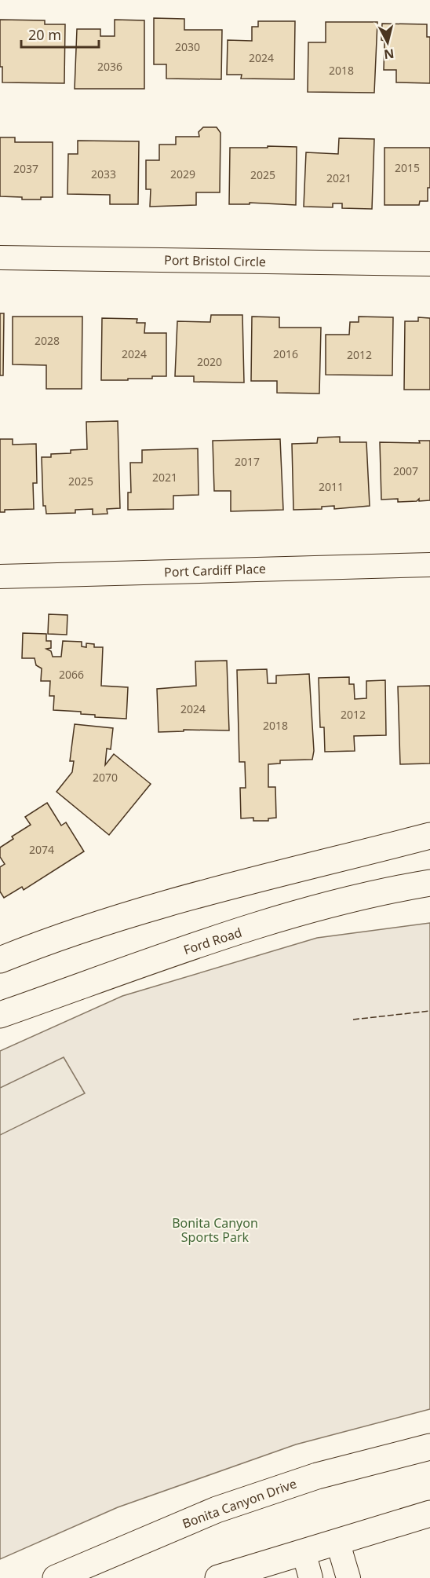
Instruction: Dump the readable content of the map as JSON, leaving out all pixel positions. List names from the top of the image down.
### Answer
{
  "streets": {
    "main road": ["Ford Road", "Bonita Canyon Drive"],
    "street": ["Port Bristol Circle", "Port Cardiff Place"]
  },
  "parks": ["Bonita Canyon Sports Park"],
  "house_numbers": [
    "2030",
    "2024",
    "2036",
    "2018",
    "2015",
    "2037",
    "2033",
    "2029",
    "2025",
    "2021",
    "2028",
    "2024",
    "2016",
    "2012",
    "2020",
    "2017",
    "2007",
    "2021",
    "2025",
    "2011",
    "2066",
    "2024",
    "2012",
    "2018",
    "2070",
    "2074"
  ],
  "scale_bar": "20 m",
  "north": "bottom"
}
